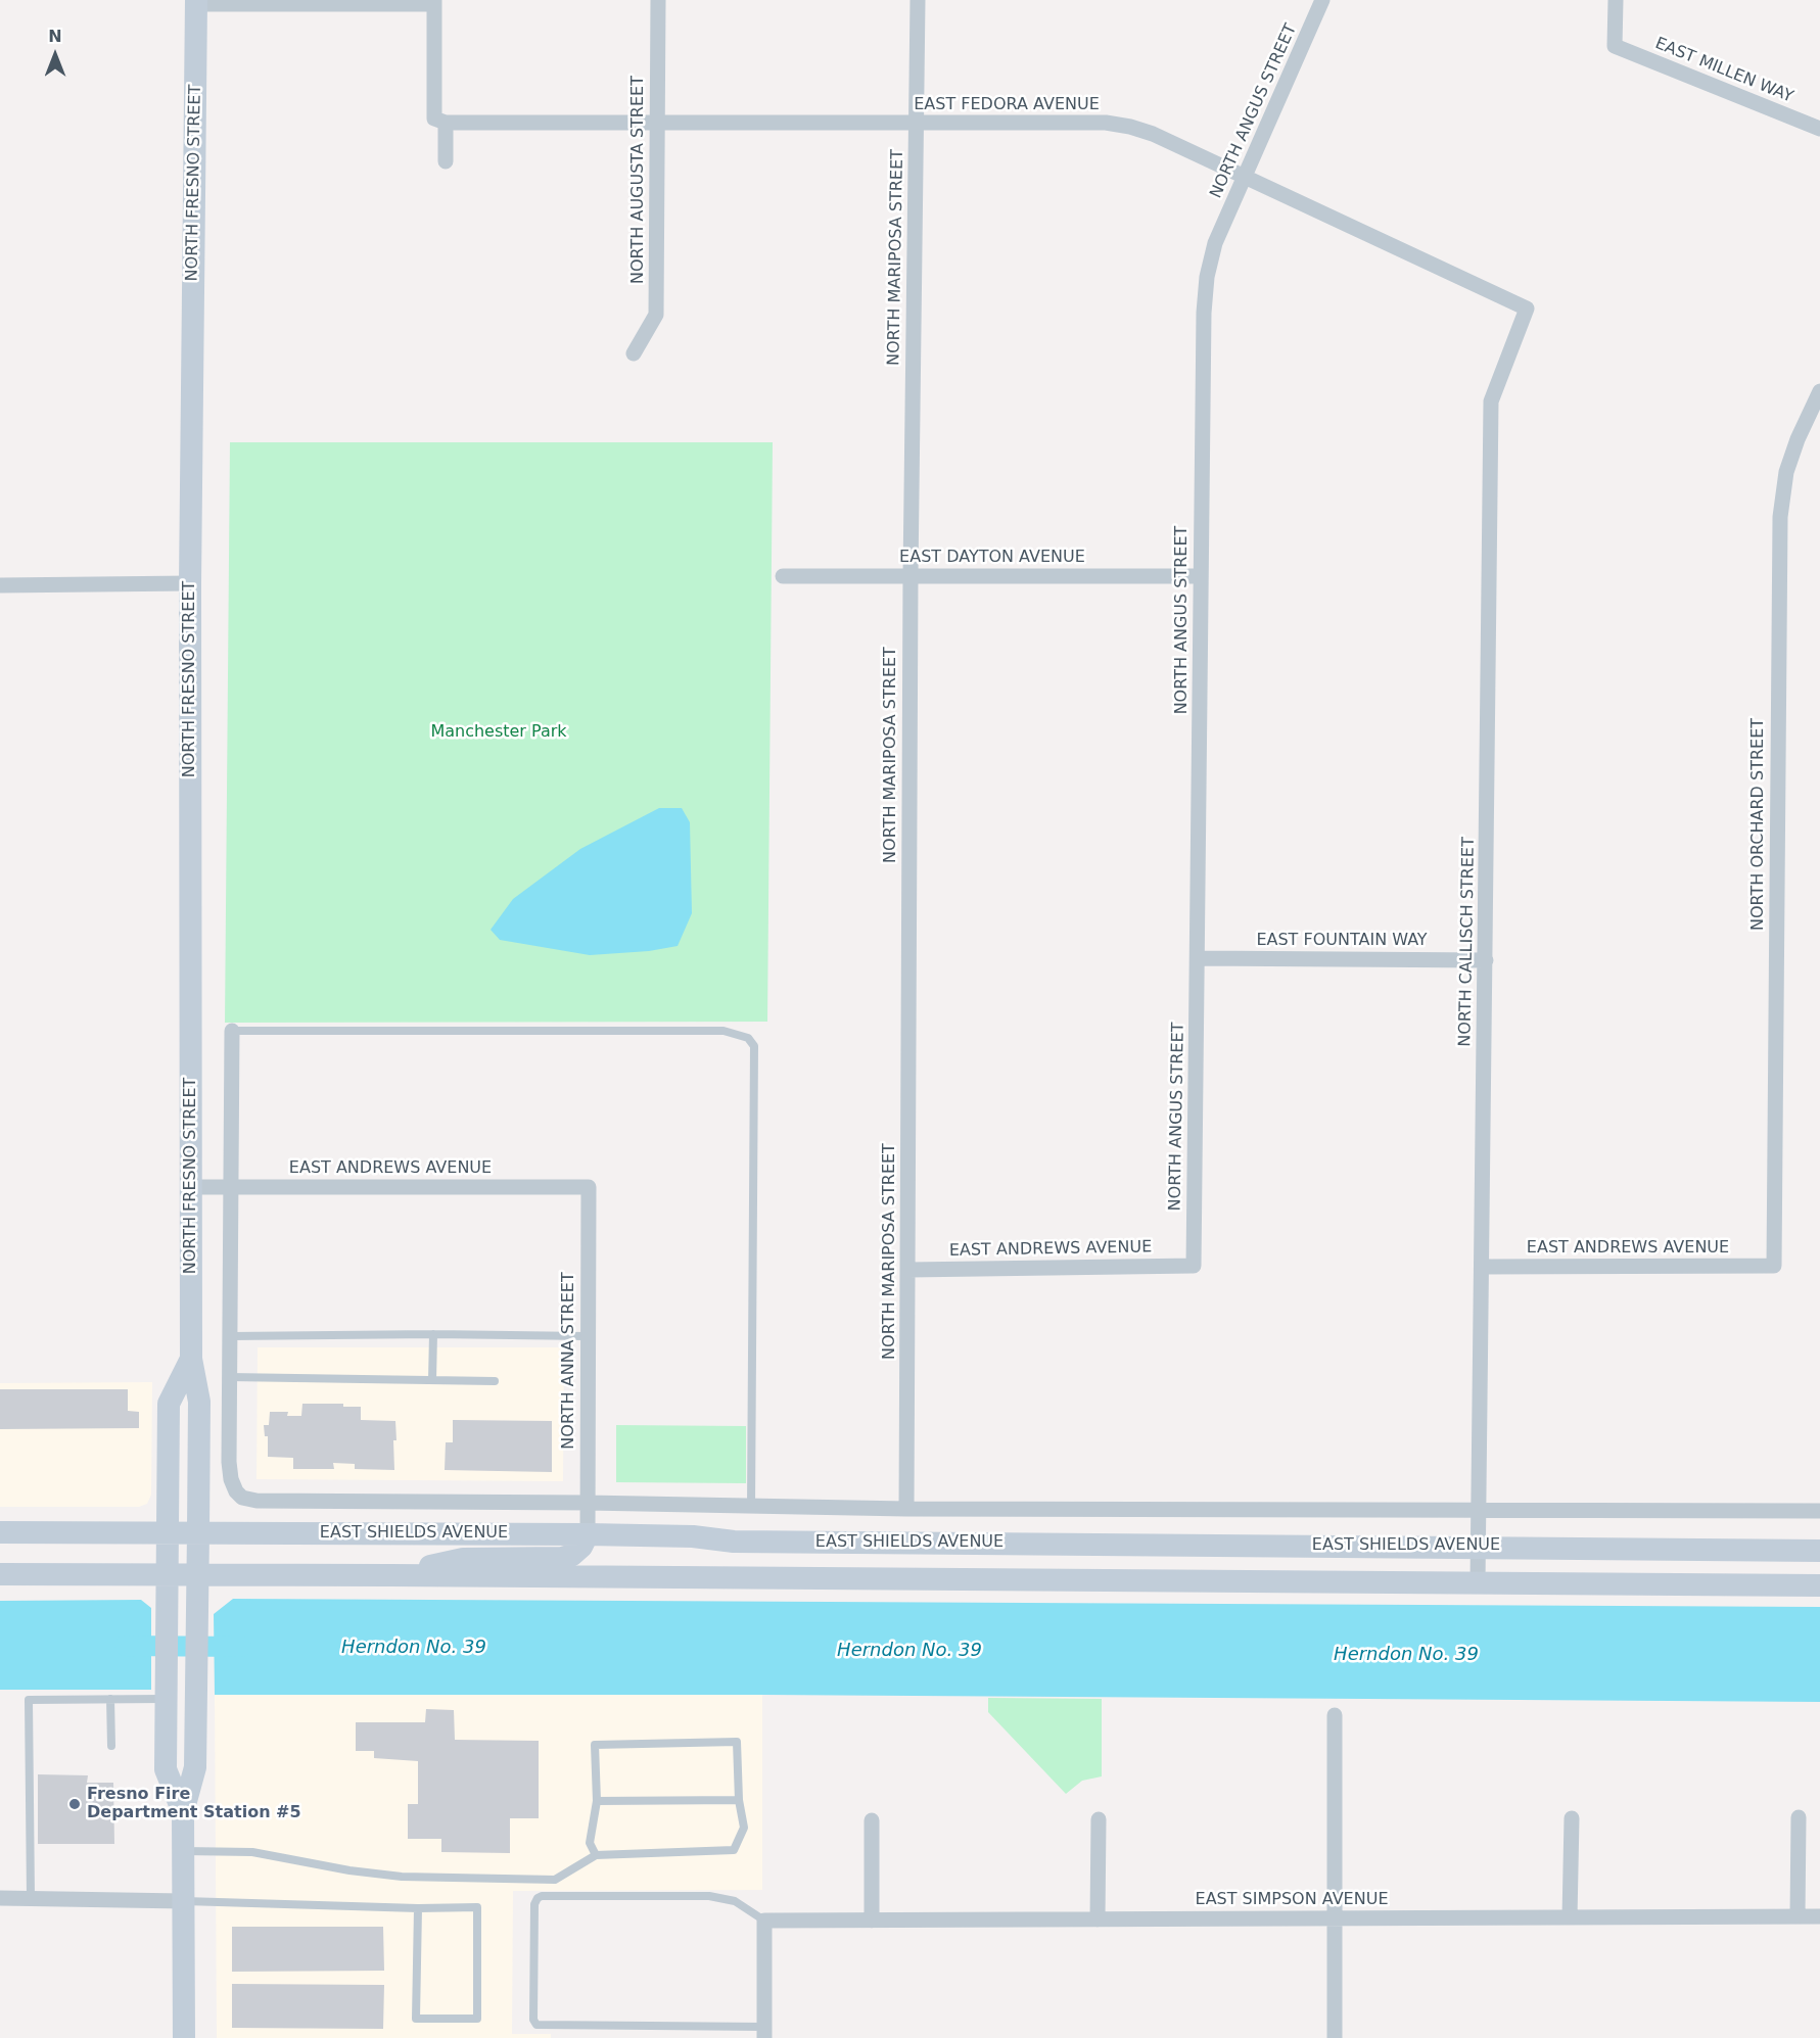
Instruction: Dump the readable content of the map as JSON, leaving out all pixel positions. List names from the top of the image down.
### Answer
{
  "streets": {
    "main road": ["NORTH FRESNO STREET", "EAST SHIELDS AVENUE"],
    "street": [
      "EAST MILLEN WAY",
      "EAST FEDORA AVENUE",
      "NORTH ANGUS STREET",
      "NORTH AUGUSTA STREET",
      "NORTH MARIPOSA STREET",
      "EAST DAYTON AVENUE",
      "NORTH ORCHARD STREET",
      "EAST FOUNTAIN WAY",
      "NORTH CALLISCH STREET",
      "EAST ANDREWS AVENUE",
      "NORTH ANNA STREET",
      "EAST SIMPSON AVENUE"
    ]
  },
  "crossings": [
    ["EAST FEDORA AVENUE", "NORTH ANGUS STREET"],
    ["EAST FEDORA AVENUE", "NORTH AUGUSTA STREET"],
    ["EAST FEDORA AVENUE", "NORTH MARIPOSA STREET"],
    ["EAST FEDORA AVENUE", "NORTH CALLISCH STREET"],
    ["NORTH ANGUS STREET", "EAST DAYTON AVENUE"],
    ["NORTH ANGUS STREET", "EAST FOUNTAIN WAY"],
    ["NORTH ANGUS STREET", "EAST ANDREWS AVENUE"],
    ["NORTH FRESNO STREET", "EAST ANDREWS AVENUE"],
    ["NORTH FRESNO STREET", "EAST SHIELDS AVENUE"],
    ["NORTH MARIPOSA STREET", "EAST DAYTON AVENUE"],
    ["NORTH MARIPOSA STREET", "EAST ANDREWS AVENUE"],
    ["NORTH ORCHARD STREET", "EAST ANDREWS AVENUE"],
    ["EAST FOUNTAIN WAY", "NORTH CALLISCH STREET"],
    ["NORTH CALLISCH STREET", "EAST ANDREWS AVENUE"],
    ["NORTH CALLISCH STREET", "EAST SHIELDS AVENUE"],
    ["EAST ANDREWS AVENUE", "NORTH ANNA STREET"],
    ["NORTH ANNA STREET", "EAST SHIELDS AVENUE"]
  ],
  "water": ["Herndon No. 39"],
  "parks": ["Manchester Park"],
  "places": ["Fresno Fire Department Station #5"],
  "north": "top"
}
